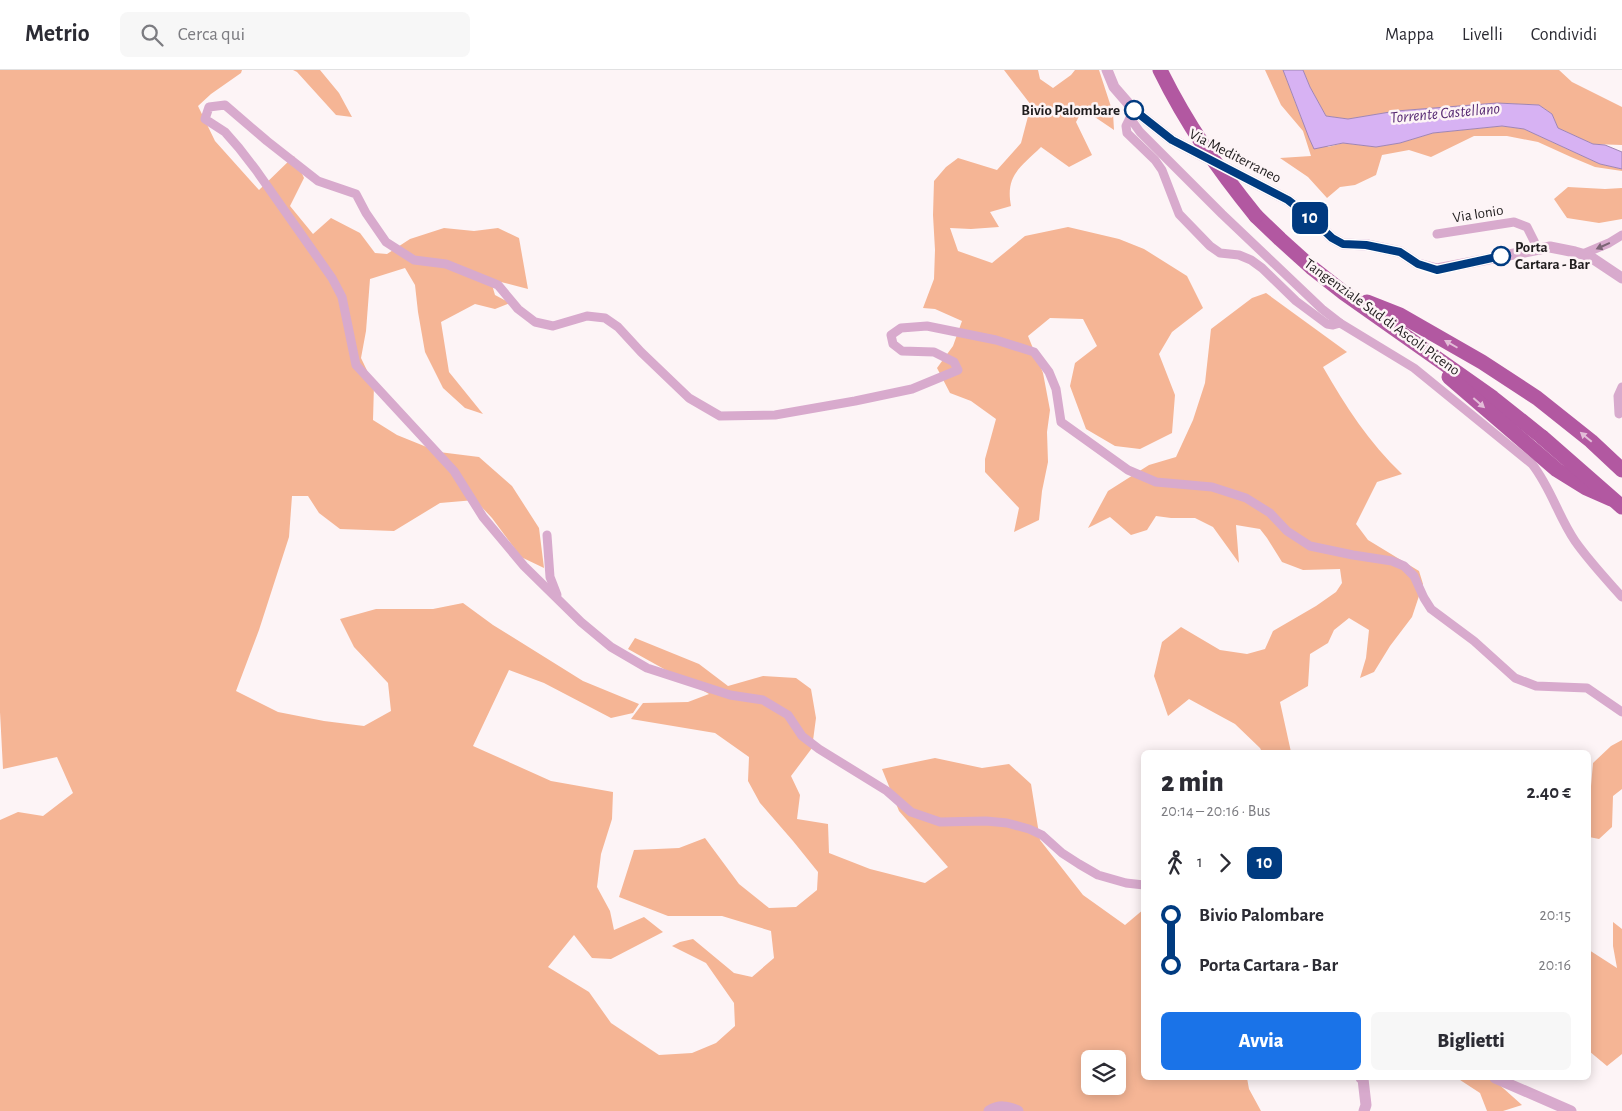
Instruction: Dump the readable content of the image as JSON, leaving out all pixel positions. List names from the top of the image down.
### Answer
{
  "streets": {
    "highway": ["Tangenziale Sud di Ascoli Piceno"],
    "street": ["Via Mediterraneo", "Via Ionio"]
  },
  "crossings": [
    ["Via Mediterraneo", "Via Ionio"]
  ],
  "water": ["Torrente Castellano"],
  "places": ["Bivio Palombare", "Porta Cartara - Bar"],
  "lines": ["bus line 10"],
  "page": {
    "header": "Metrio",
    "search": "Cerca qui",
    "nav": ["Mappa", "Livelli", "Condividi"],
    "on_map": "10",
    "heading": ["2 min", "20:14 – 20:16 · Bus", "2.40 €"],
    "legs": ["1", "10"],
    "list": [
      {
        "name": "Bivio Palombare",
        "value": "20:15"
      },
      {
        "name": "Porta Cartara - Bar",
        "value": "20:16"
      }
    ],
    "buttons": ["Avvia", "Biglietti"]
  }
}
